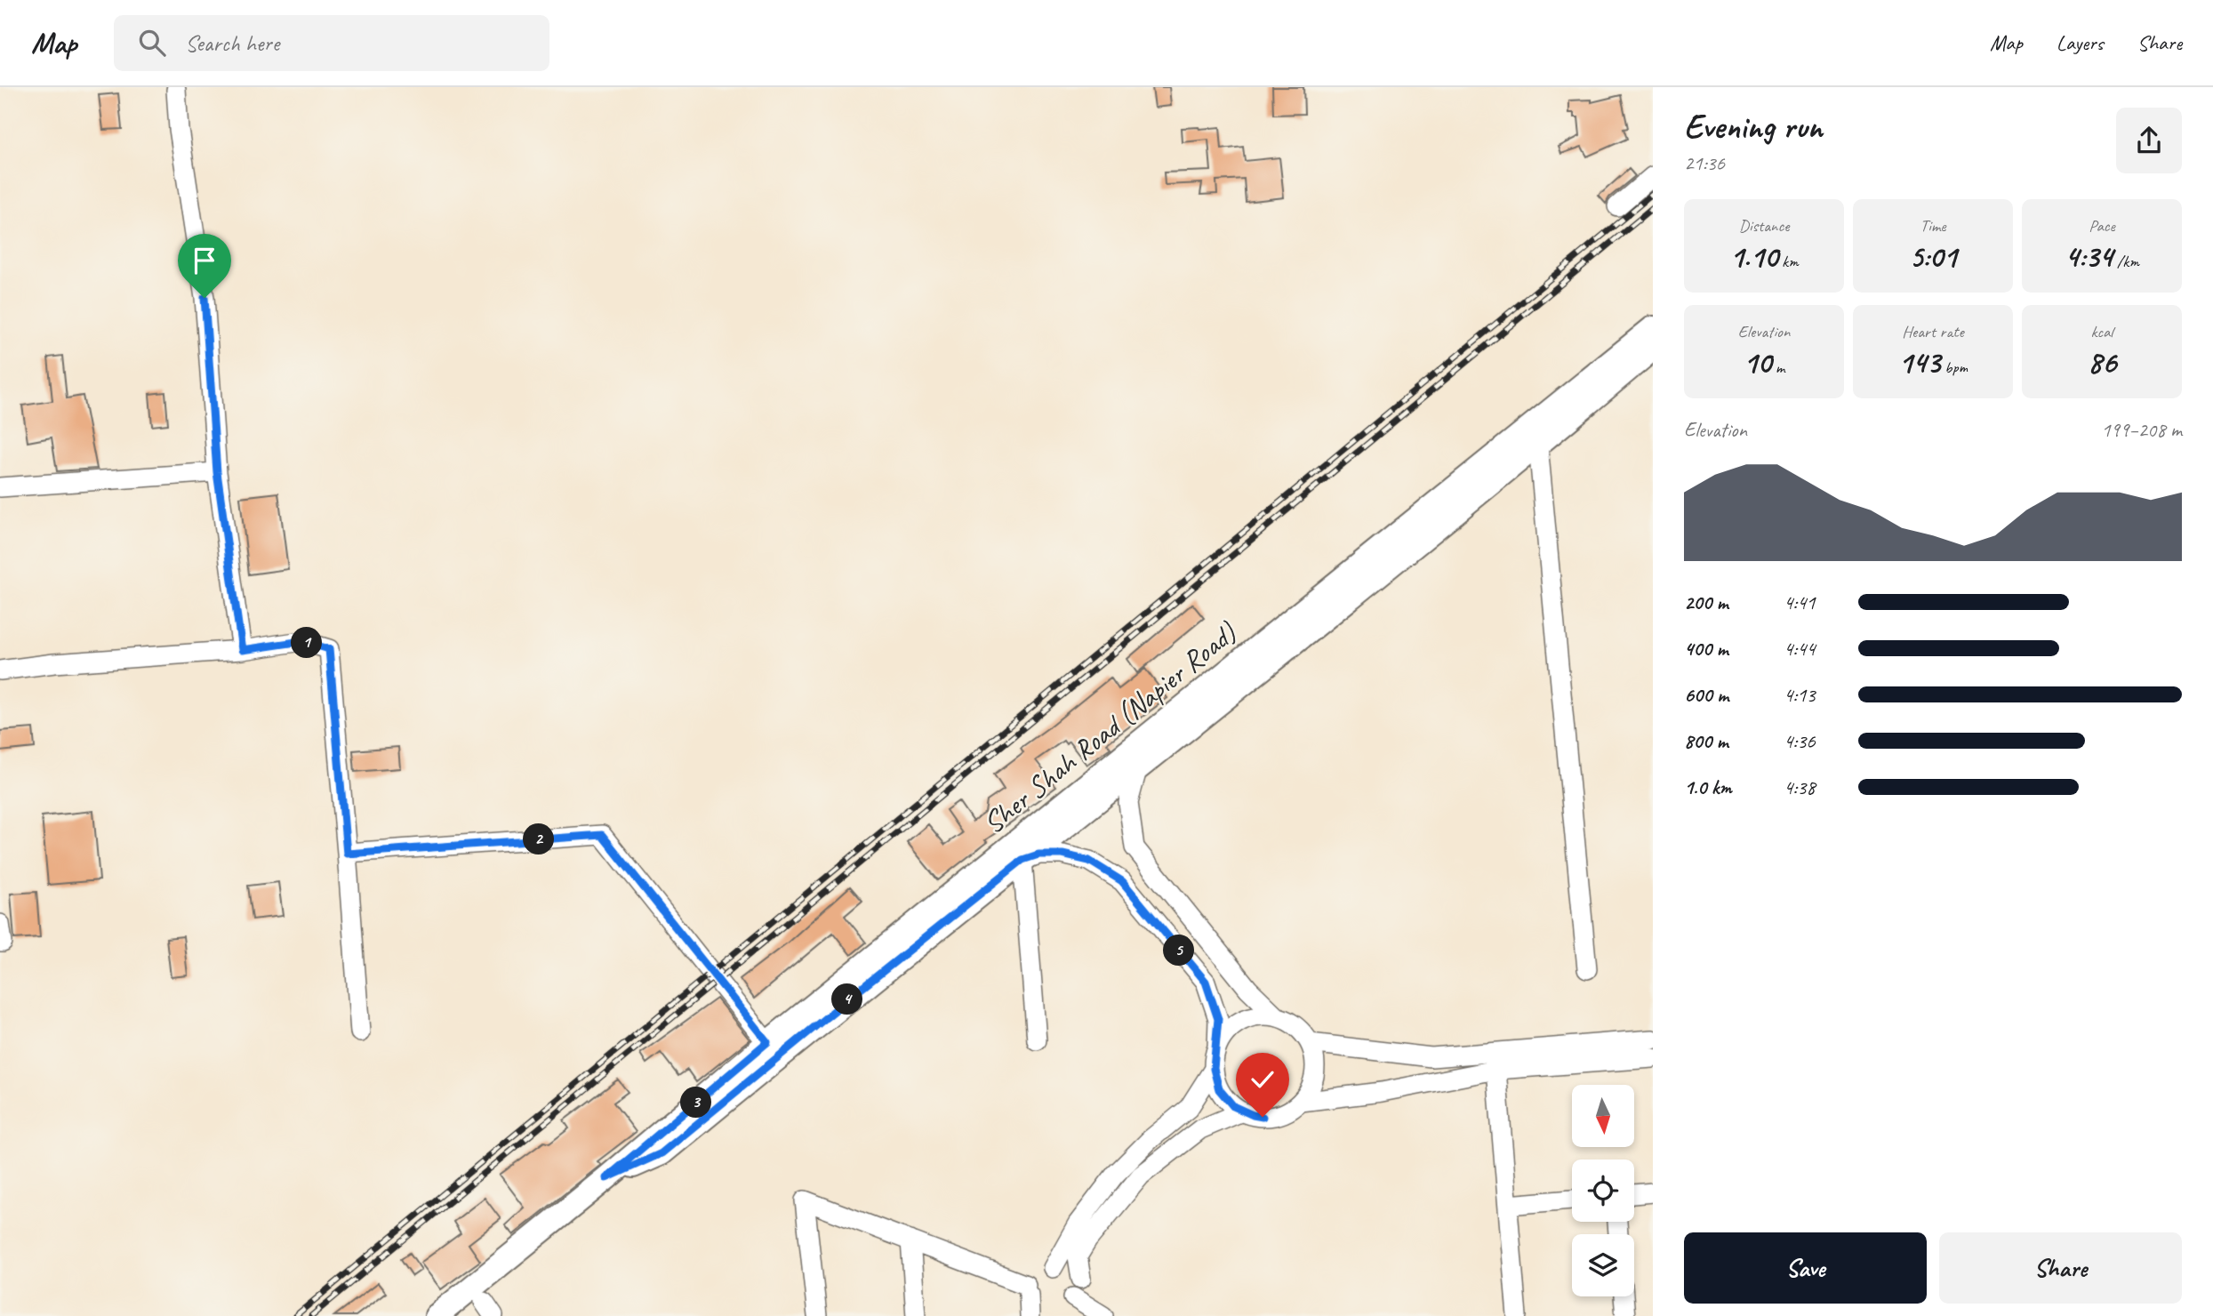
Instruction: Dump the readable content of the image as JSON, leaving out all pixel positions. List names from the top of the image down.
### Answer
{
  "streets": {
    "main road": ["Sher Shah Road (Napier Road)"]
  },
  "north": "bottom",
  "page": {
    "header": "Map",
    "search": "Search here",
    "nav": ["Map", "Layers", "Share"],
    "heading": ["Evening run", "21:36"],
    "stats": [
      ["Distance", "1.10 km"],
      ["Time", "5:01"],
      ["Pace", "4:34 /km"],
      ["Elevation", "10 m"],
      ["Heart rate", "143 bpm"],
      ["kcal", "86"]
    ],
    "chart": ["Elevation", "199–208 m"],
    "list": [
      {
        "name": "200 m",
        "note": "4:41"
      },
      {
        "name": "400 m",
        "note": "4:44"
      },
      {
        "name": "600 m",
        "note": "4:13"
      },
      {
        "name": "800 m",
        "note": "4:36"
      },
      {
        "name": "1.0 km",
        "note": "4:38"
      }
    ],
    "pins": [
      "1",
      "2",
      "5",
      "4",
      "3"
    ],
    "buttons": ["Save", "Share"]
  }
}
